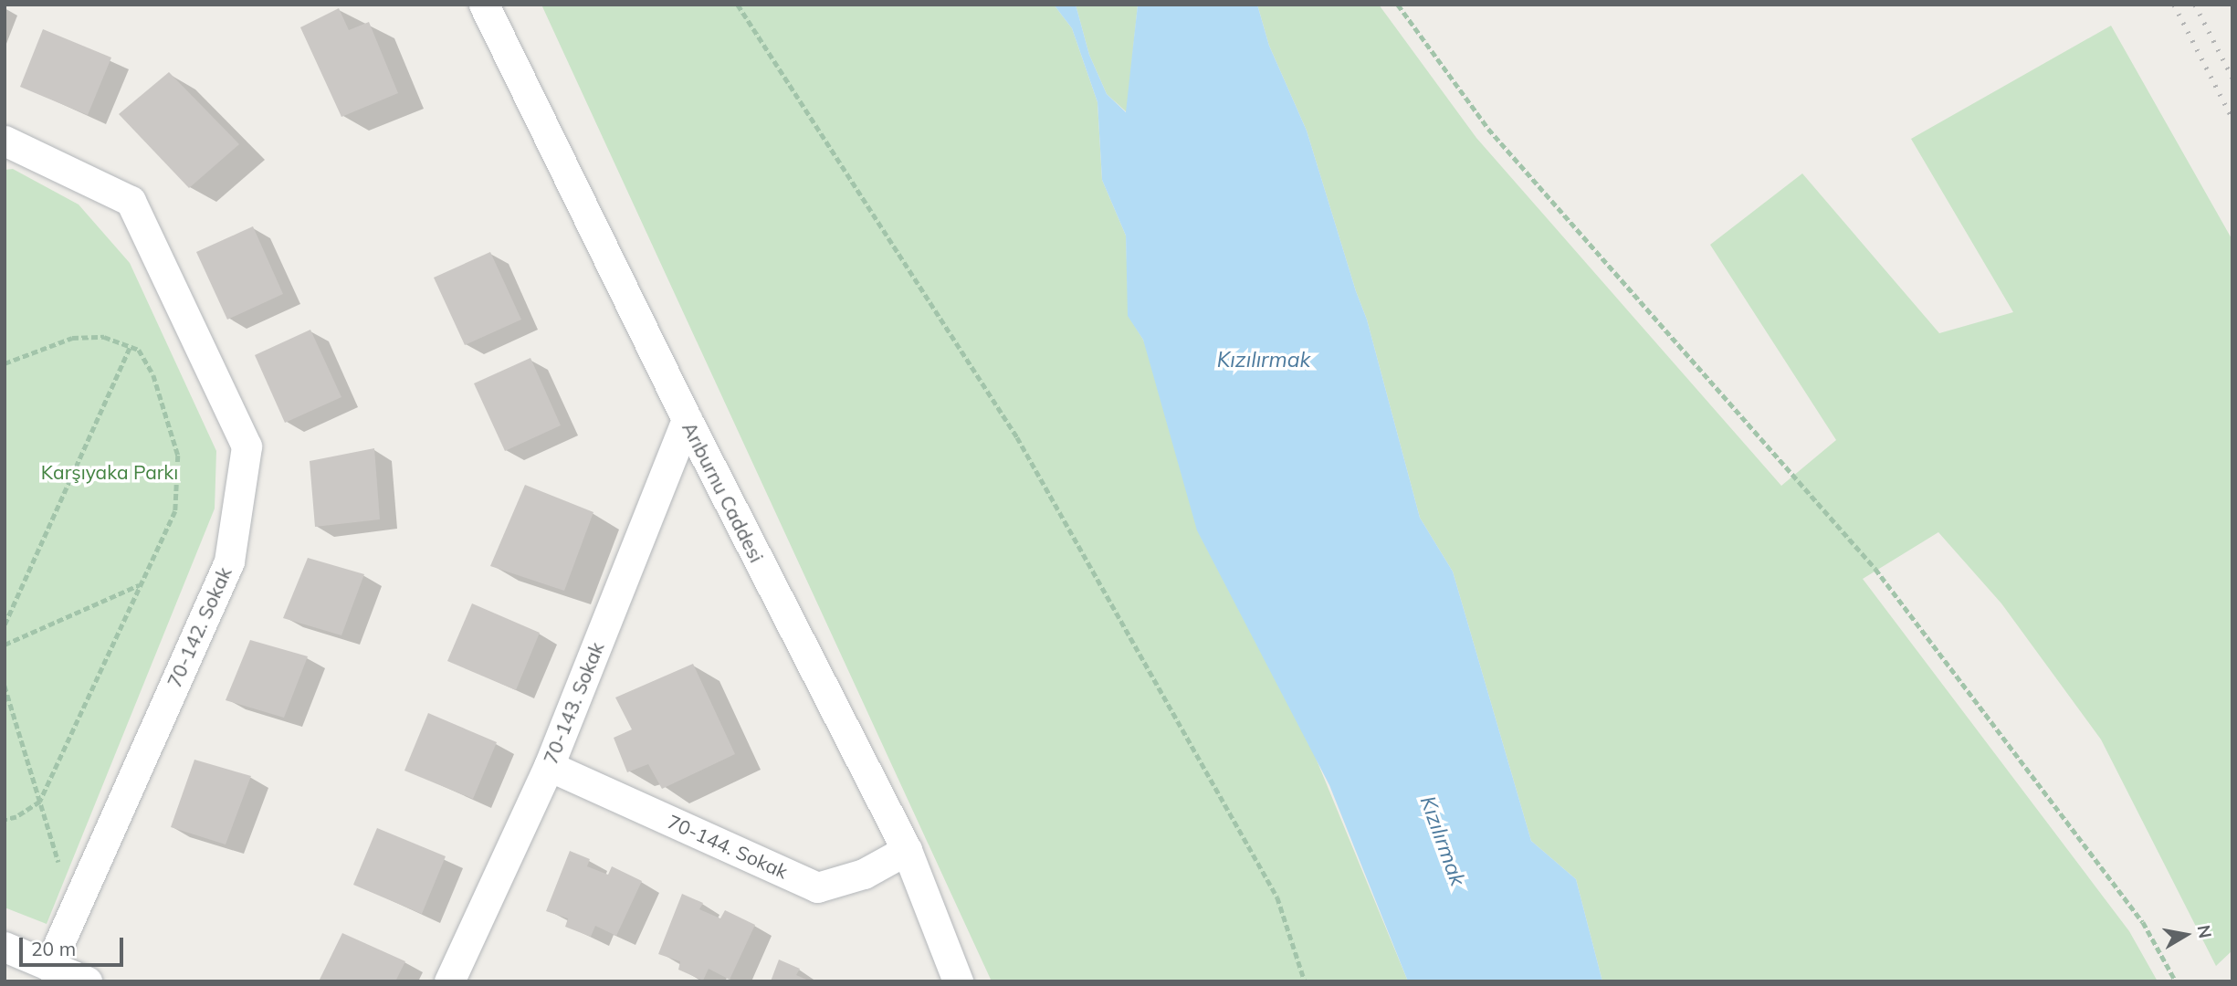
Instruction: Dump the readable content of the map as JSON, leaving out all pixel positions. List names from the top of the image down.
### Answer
{
  "streets": {
    "street": [
      "Arıburnu Caddesi",
      "70-142. Sokak",
      "70-143. Sokak",
      "70-144. Sokak"
    ]
  },
  "crossings": [
    ["Arıburnu Caddesi", "70-143. Sokak"],
    ["Arıburnu Caddesi", "70-144. Sokak"],
    ["70-143. Sokak", "70-144. Sokak"]
  ],
  "water": ["Kızılırmak"],
  "parks": ["Karşıyaka Parkı"],
  "scale_bar": "20 m",
  "north": "right"
}
